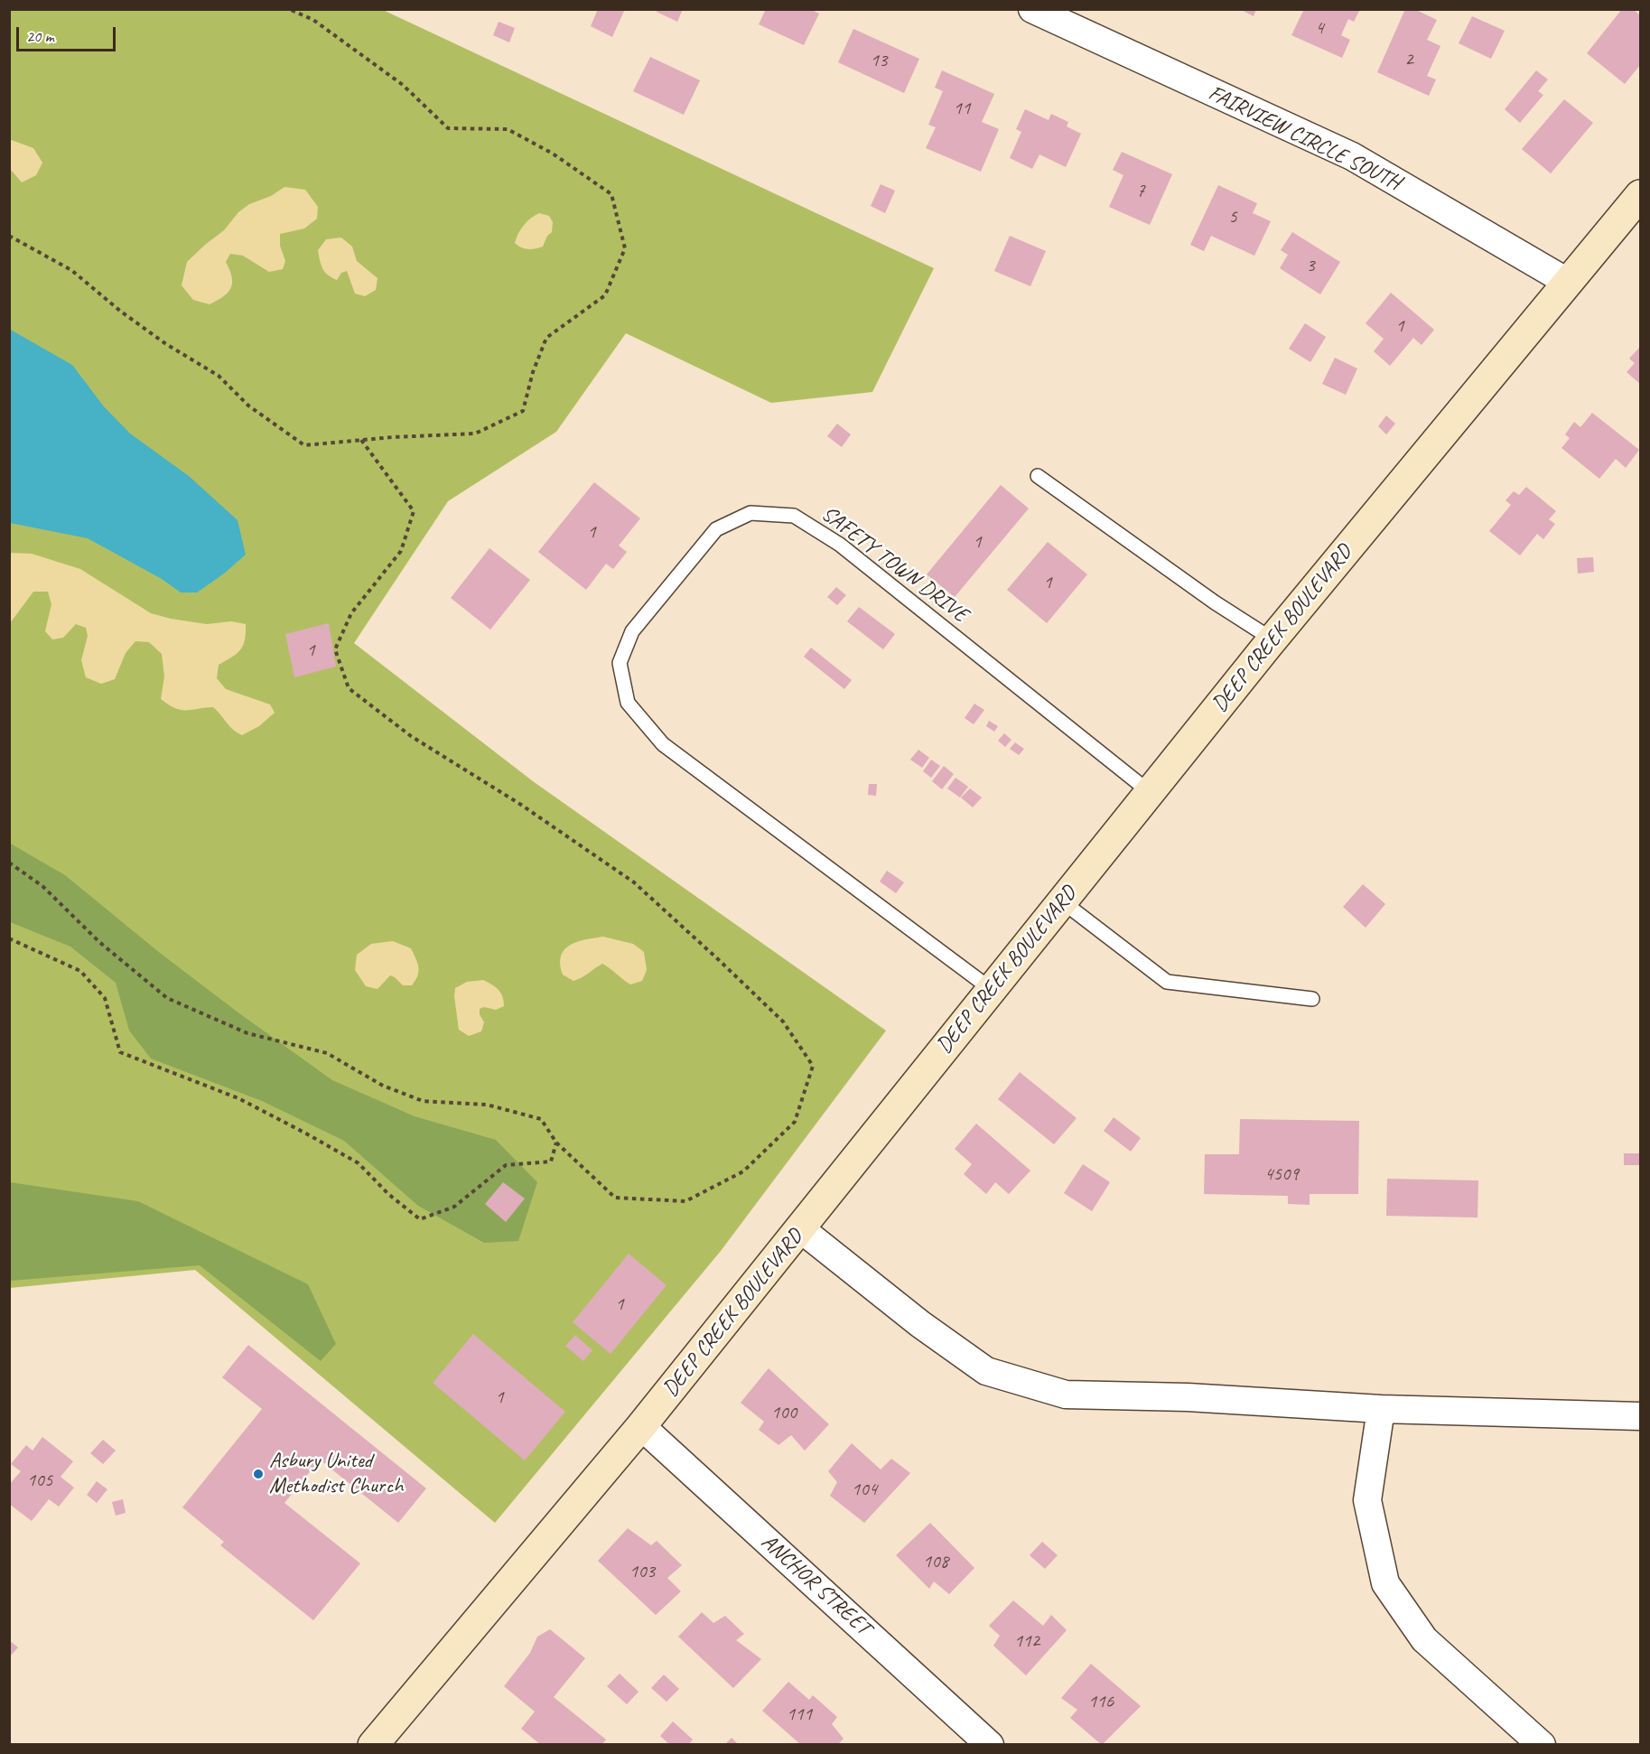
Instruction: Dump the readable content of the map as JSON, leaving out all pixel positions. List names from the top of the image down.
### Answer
{
  "streets": {
    "street": ["FAIRVIEW CIRCLE SOUTH", "DEEP CREEK BOULEVARD", "ANCHOR STREET"],
    "lane": ["SAFETY TOWN DRIVE"]
  },
  "crossings": [
    ["FAIRVIEW CIRCLE SOUTH", "DEEP CREEK BOULEVARD"],
    ["SAFETY TOWN DRIVE", "DEEP CREEK BOULEVARD"],
    ["DEEP CREEK BOULEVARD", "ANCHOR STREET"]
  ],
  "places": ["Asbury United Methodist Church"],
  "house_numbers": [
    "4",
    "2",
    "13",
    "11",
    "7",
    "5",
    "3",
    "1",
    "1",
    "1",
    "1",
    "1",
    "4509",
    "1",
    "1",
    "100",
    "105",
    "104",
    "108",
    "103",
    "112",
    "116",
    "111"
  ],
  "scale_bar": "20 m"
}
